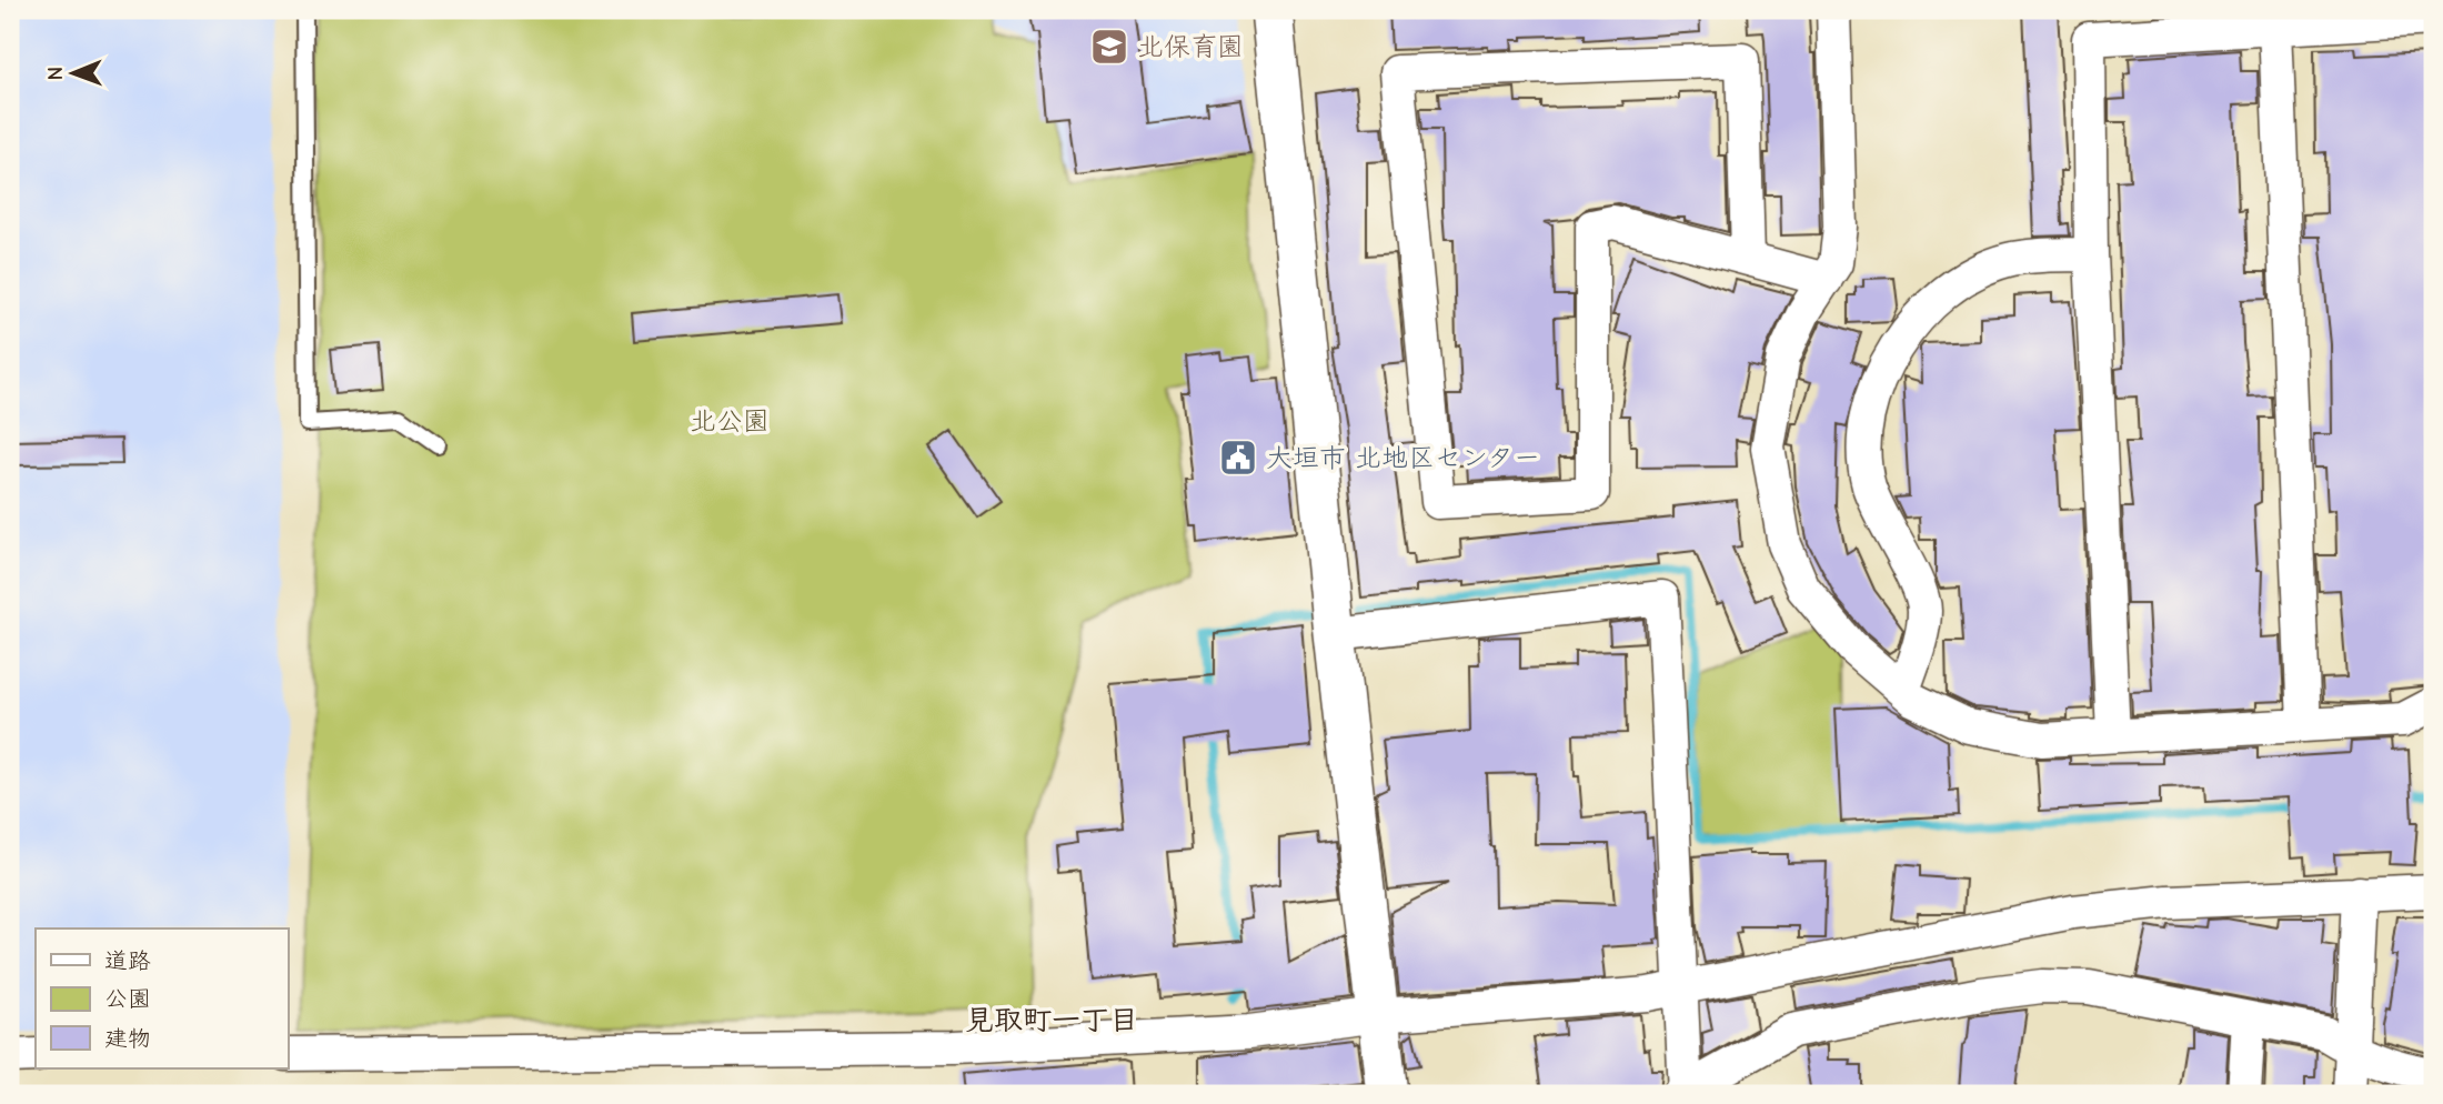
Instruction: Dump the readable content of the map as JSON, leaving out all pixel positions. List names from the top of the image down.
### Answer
{
  "districts": ["見取町一丁目"],
  "parks": ["北公園"],
  "places": {
    "school or university": ["北保育園"],
    "public building": ["大垣市 北地区センター"]
  },
  "legend": ["道路", "公園", "建物"],
  "north": "left"
}
